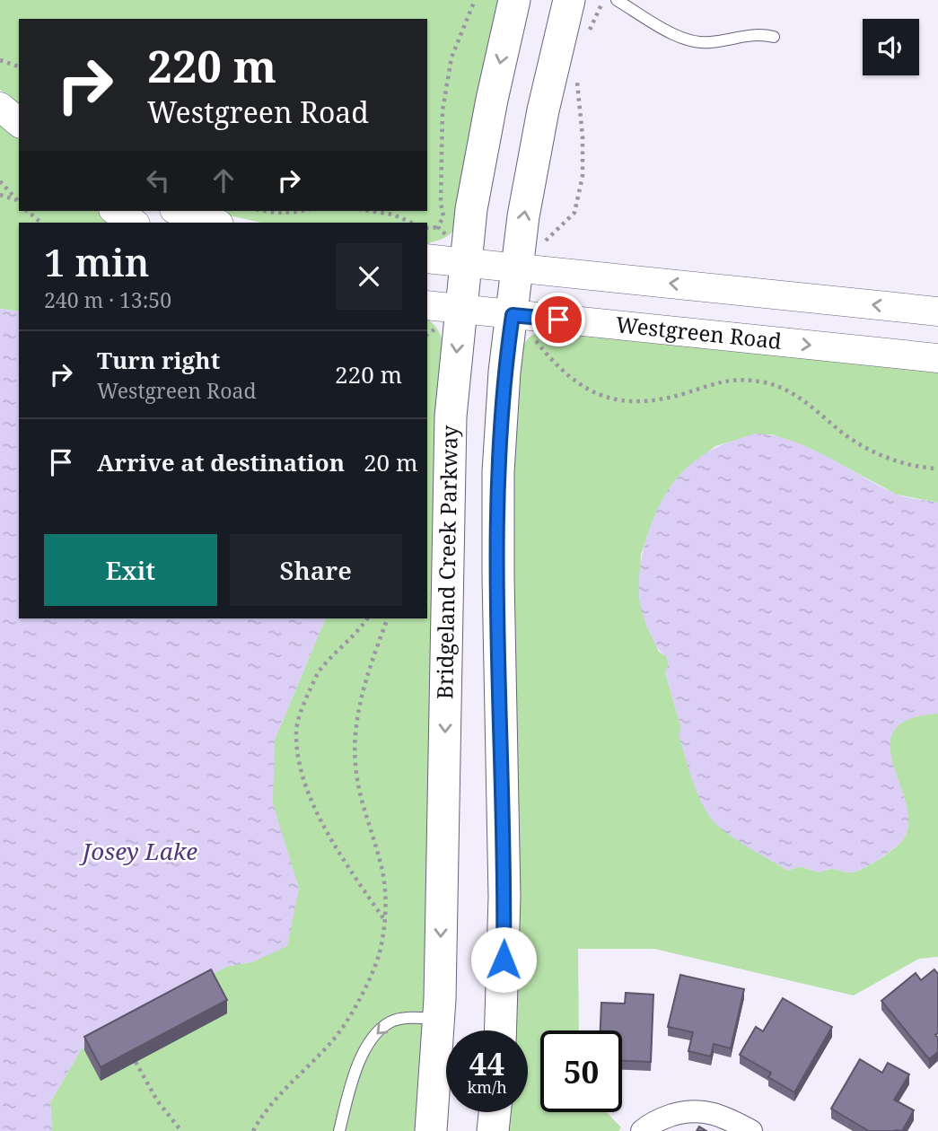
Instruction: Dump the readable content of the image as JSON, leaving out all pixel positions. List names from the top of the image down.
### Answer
{
  "streets": {
    "main road": ["Bridgeland Creek Parkway"],
    "street": ["Westgreen Road"]
  },
  "crossings": [
    ["Westgreen Road", "Bridgeland Creek Parkway"]
  ],
  "water": ["Josey Lake"],
  "page": {
    "turn": ["220 m", "Westgreen Road"],
    "heading": ["1 min", "240 m · 13:50"],
    "list": [
      {
        "name": "Turn right",
        "note": "Westgreen Road",
        "value": "220 m"
      },
      {
        "name": "Arrive at destination",
        "value": "20 m"
      }
    ],
    "buttons": ["Exit", "Share"],
    "speed": "44 km/h",
    "limit": "50"
  }
}
